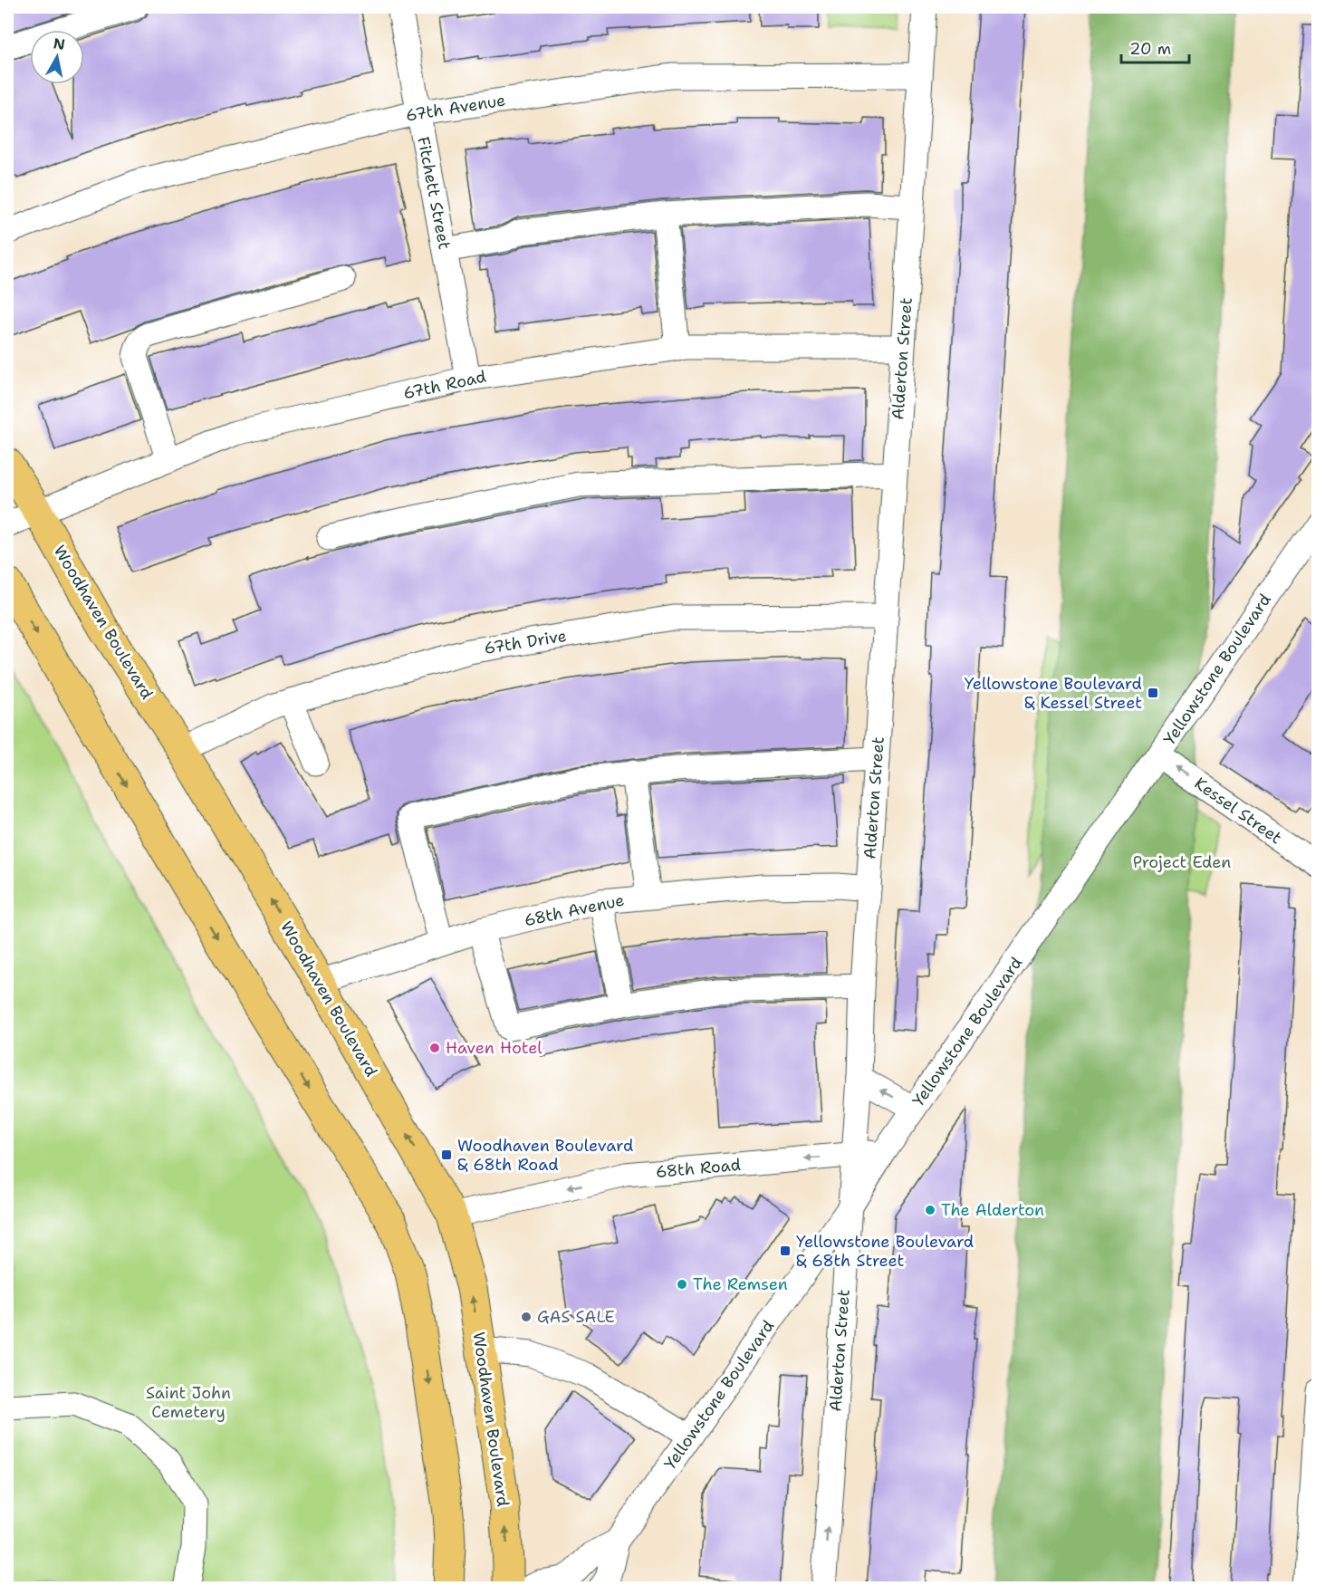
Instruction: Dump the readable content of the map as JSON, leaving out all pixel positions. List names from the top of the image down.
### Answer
{
  "streets": {
    "main road": ["Woodhaven Boulevard"],
    "street": [
      "67th Avenue",
      "Fitchett Street",
      "Alderton Street",
      "67th Road",
      "67th Drive",
      "Yellowstone Boulevard",
      "Kessel Street",
      "68th Avenue",
      "68th Road"
    ]
  },
  "crossings": [
    ["67th Avenue", "Fitchett Street"],
    ["67th Avenue", "Alderton Street"],
    ["Fitchett Street", "67th Road"],
    ["Alderton Street", "67th Road"],
    ["Alderton Street", "67th Drive"],
    ["Alderton Street", "Yellowstone Boulevard"],
    ["Alderton Street", "68th Avenue"],
    ["Alderton Street", "68th Road"],
    ["67th Road", "Woodhaven Boulevard"],
    ["Woodhaven Boulevard", "67th Drive"],
    ["Woodhaven Boulevard", "68th Avenue"],
    ["Woodhaven Boulevard", "68th Road"],
    ["Yellowstone Boulevard", "Kessel Street"],
    ["Yellowstone Boulevard", "68th Road"]
  ],
  "one_way": ["Kessel Street"],
  "parks": ["Project Eden", "Saint John Cemetery"],
  "places": {
    "transit": ["Yellowstone Boulevard & Kessel Street", "Woodhaven Boulevard & 68th Road", "Yellowstone Boulevard & 68th Street"],
    "other": [
      "Haven Hotel",
      "The Alderton",
      "The Remsen",
      "GAS SALE"
    ]
  },
  "scale_bar": "20 m",
  "north": "top"
}
